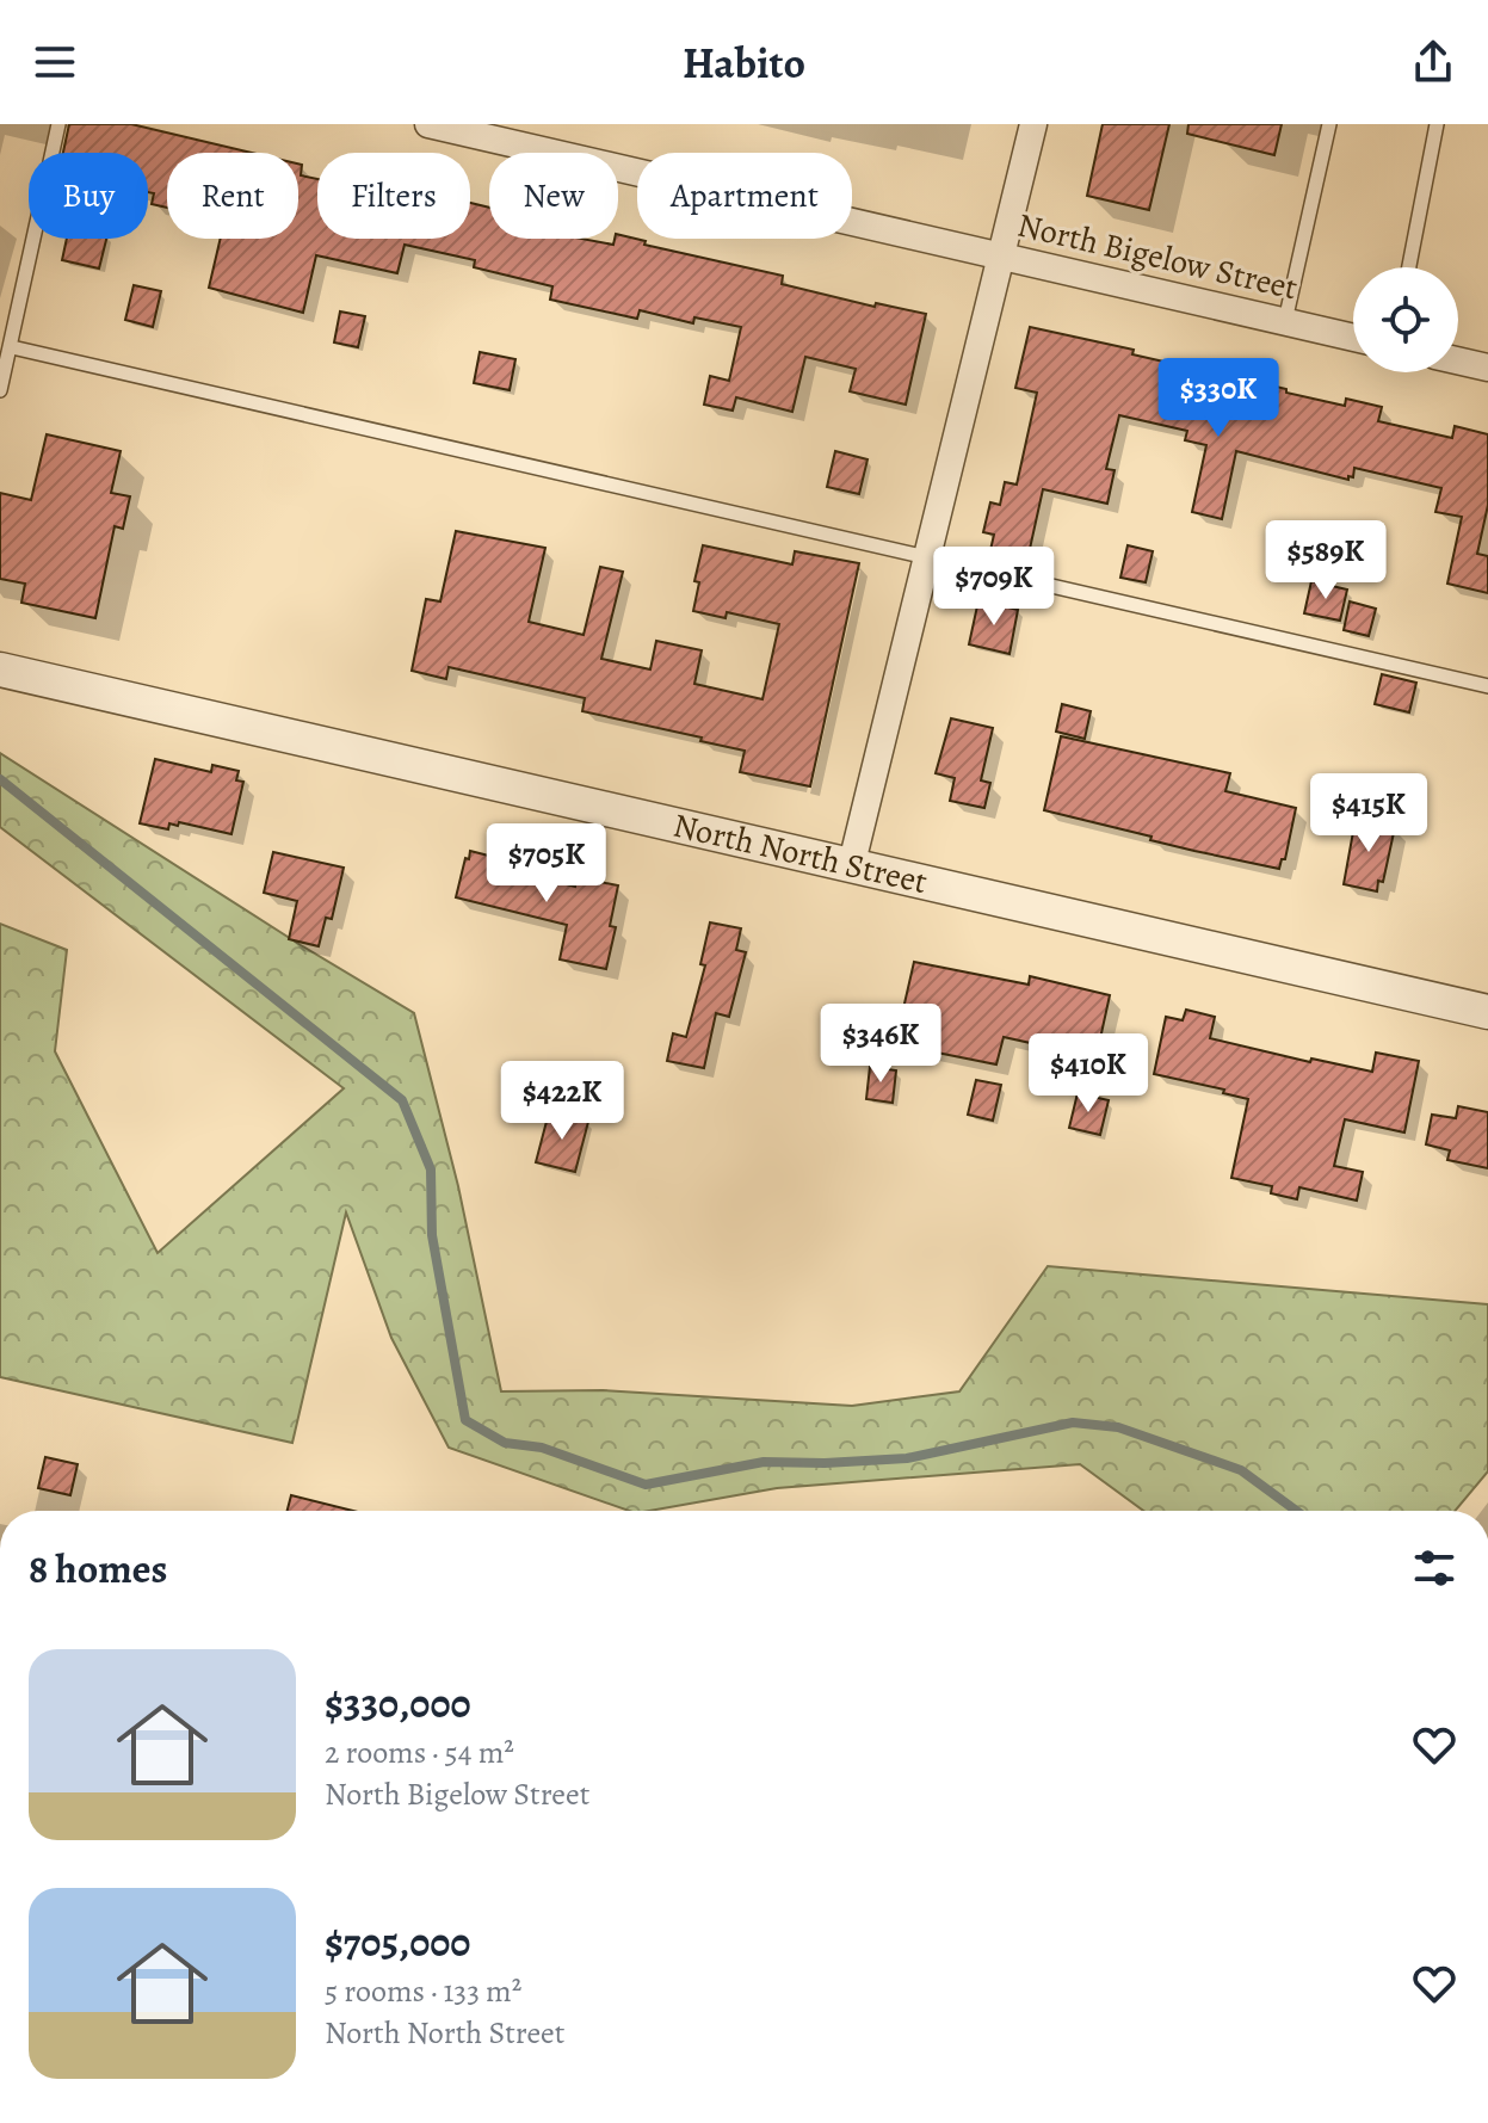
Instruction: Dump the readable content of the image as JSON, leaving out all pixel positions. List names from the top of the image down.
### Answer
{
  "streets": {
    "street": ["North Bigelow Street", "North North Street"]
  },
  "page": {
    "header": "Habito",
    "chip": [
      "Buy",
      "Rent",
      "Filters",
      "New",
      "Apartment"
    ],
    "price": [
      "$330K",
      "$589K",
      "$709K",
      "$415K",
      "$705K",
      "$346K",
      "$410K",
      "$422K"
    ],
    "heading": "8 homes",
    "list": [
      {
        "name": "$330,000",
        "note": "2 rooms · 54 m² · North Bigelow Street"
      },
      {
        "name": "$705,000",
        "note": "5 rooms · 133 m² · North North Street"
      }
    ]
  }
}
